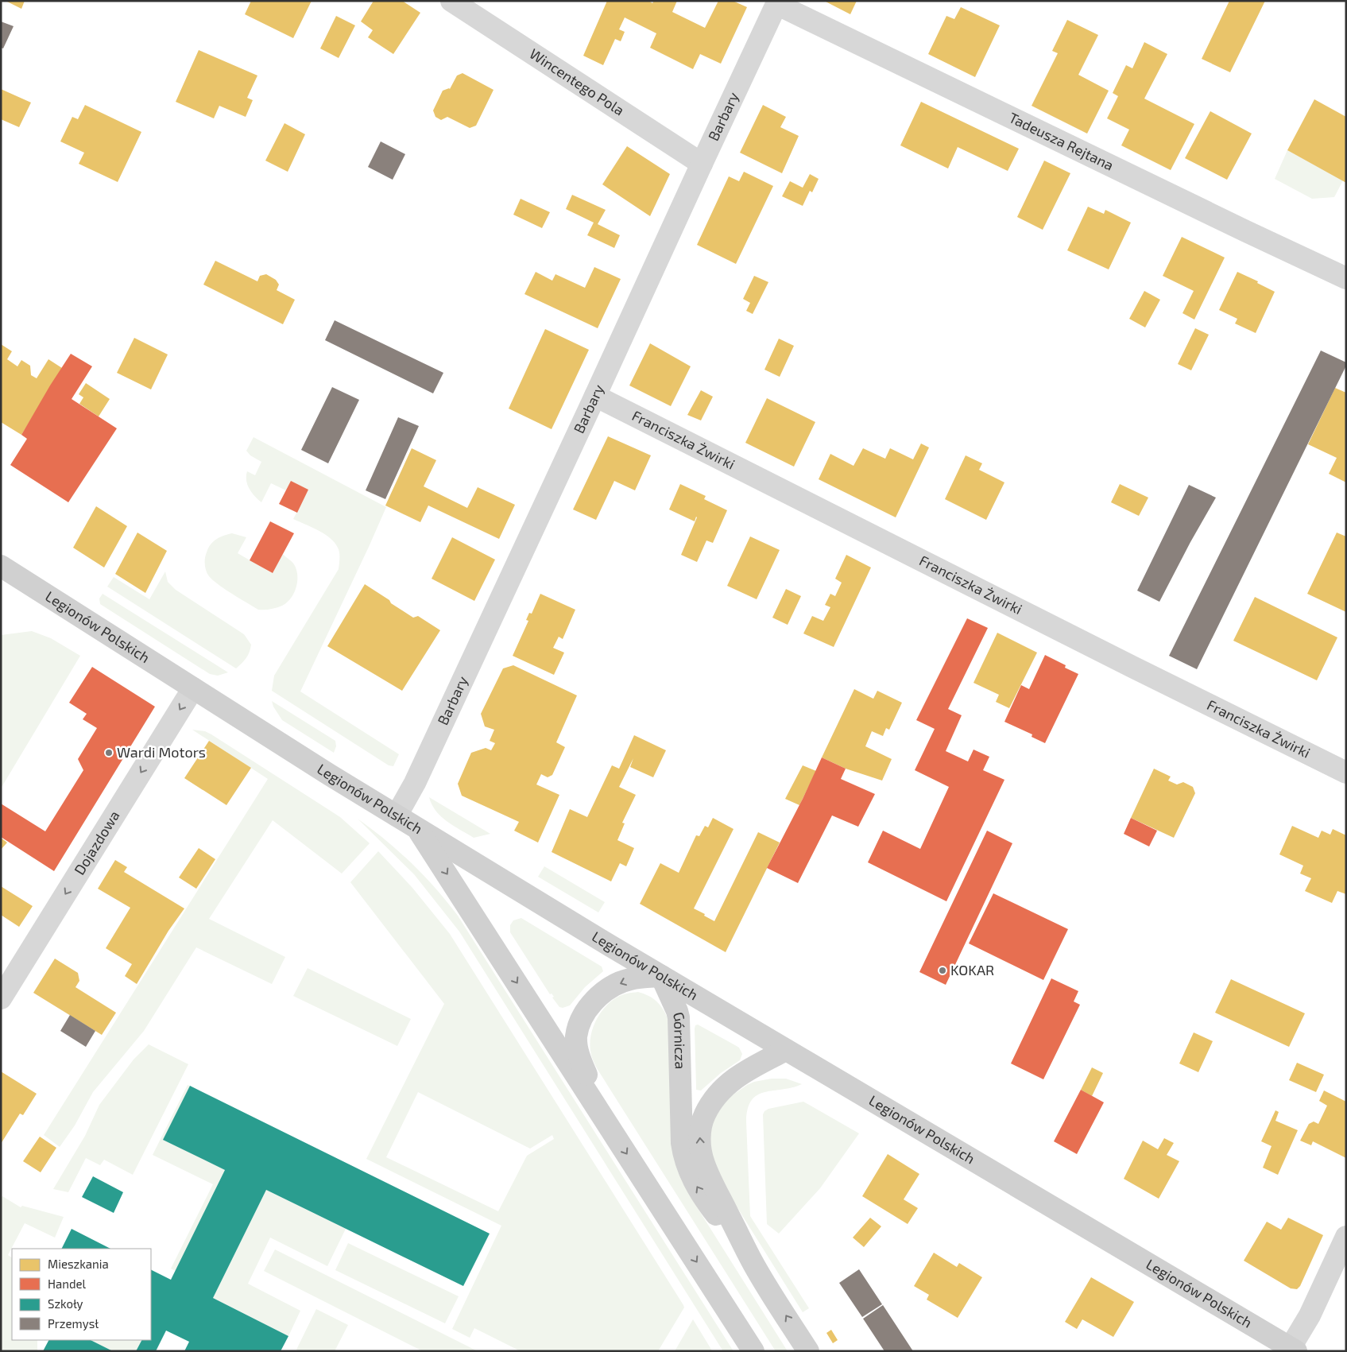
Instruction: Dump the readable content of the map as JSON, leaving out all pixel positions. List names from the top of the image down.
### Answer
{
  "streets": {
    "street": [
      "Wincentego Pola",
      "Barbary",
      "Tadeusza Rejtana",
      "Franciszka Żwirki",
      "Legionów Polskich",
      "Dojazdowa",
      "Górnicza"
    ]
  },
  "crossings": [
    ["Wincentego Pola", "Barbary"],
    ["Barbary", "Tadeusza Rejtana"],
    ["Barbary", "Franciszka Żwirki"],
    ["Barbary", "Legionów Polskich"],
    ["Legionów Polskich", "Dojazdowa"],
    ["Legionów Polskich", "Górnicza"]
  ],
  "one_way": ["Dojazdowa"],
  "places": ["Wardi Motors", "KOKAR"],
  "legend": [
    "Mieszkania",
    "Handel",
    "Szkoły",
    "Przemysł"
  ]
}
